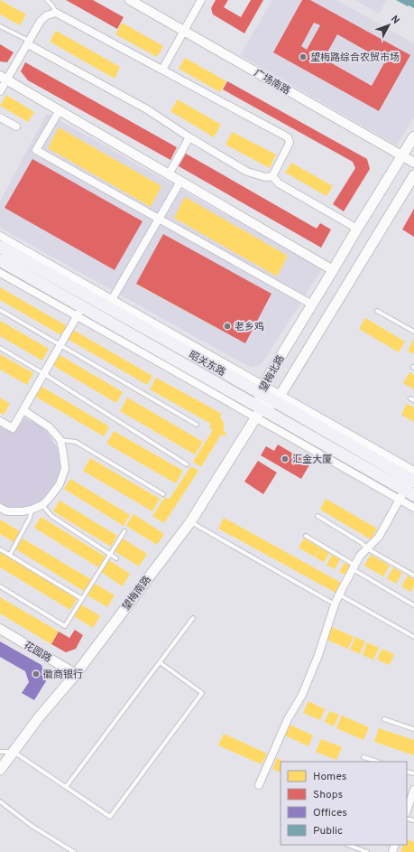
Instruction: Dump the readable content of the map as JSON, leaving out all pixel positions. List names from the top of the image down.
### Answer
{
  "streets": {
    "main road": ["昭关东路", "望梅北路", "望梅南路"],
    "street": ["广场南路", "花园路"]
  },
  "crossings": [
    ["广场南路", "望梅北路"],
    ["昭关东路", "望梅北路"],
    ["昭关东路", "望梅南路"],
    ["望梅北路", "望梅南路"],
    ["望梅南路", "花园路"]
  ],
  "places": [
    "望梅路综合农贸市场",
    "老乡鸡",
    "汇金大厦",
    "徽商银行"
  ],
  "legend": [
    "Homes",
    "Shops",
    "Offices",
    "Public"
  ],
  "north": "top right"
}
